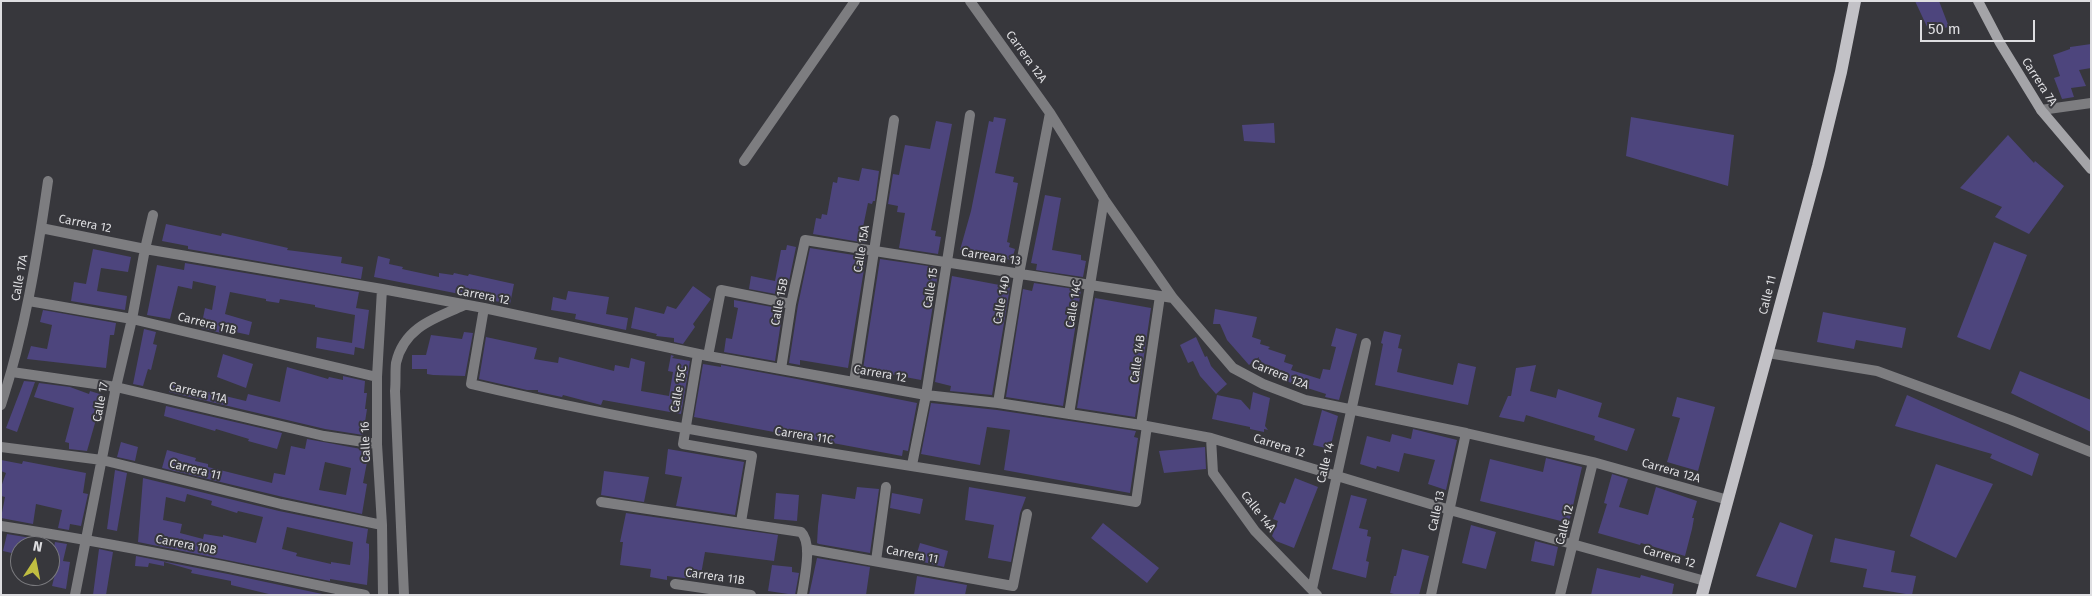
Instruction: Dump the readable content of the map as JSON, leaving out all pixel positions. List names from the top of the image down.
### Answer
{
  "streets": {
    "main road": ["Calle 11"],
    "street": [
      "Carrera 12A",
      "Carrera 7A",
      "Carrera 12",
      "Calle 15A",
      "Carreara 13",
      "Calle 17A",
      "Calle 15",
      "Calle 14D",
      "Calle 15B",
      "Calle 14C",
      "Carrera 11B",
      "Calle 14B",
      "Calle 15C",
      "Carrera 11A",
      "Calle 17",
      "Carrera 11C",
      "Calle 16",
      "Calle 14",
      "Carrera 11",
      "Calle 13",
      "Calle 14A",
      "Calle 12",
      "Carrera 10B"
    ]
  },
  "crossings": [
    ["Carrera 12A", "Carreara 13"],
    ["Carrera 12A", "Calle 11"],
    ["Carrera 12A", "Calle 14D"],
    ["Carrera 12A", "Calle 14C"],
    ["Carrera 12A", "Calle 14"],
    ["Carrera 12A", "Calle 13"],
    ["Carrera 12A", "Calle 12"],
    ["Carrera 12", "Calle 15A"],
    ["Carrera 12", "Calle 17A"],
    ["Carrera 12", "Calle 15"],
    ["Carrera 12", "Calle 11"],
    ["Carrera 12", "Calle 14D"],
    ["Carrera 12", "Calle 15B"],
    ["Carrera 12", "Calle 14C"],
    ["Carrera 12", "Calle 14B"],
    ["Carrera 12", "Calle 15C"],
    ["Carrera 12", "Calle 17"],
    ["Carrera 12", "Carrera 11C"],
    ["Carrera 12", "Calle 16"],
    ["Carrera 12", "Calle 14"],
    ["Carrera 12", "Calle 13"],
    ["Carrera 12", "Calle 14A"],
    ["Carrera 12", "Calle 12"],
    ["Calle 15A", "Carreara 13"],
    ["Carreara 13", "Calle 15"],
    ["Carreara 13", "Calle 14D"],
    ["Carreara 13", "Calle 15B"],
    ["Carreara 13", "Calle 14C"],
    ["Carreara 13", "Calle 14B"],
    ["Calle 17A", "Carrera 11B"],
    ["Calle 17A", "Carrera 11A"],
    ["Calle 15", "Carrera 11C"],
    ["Calle 15B", "Calle 15C"],
    ["Carrera 11B", "Calle 17"],
    ["Carrera 11B", "Calle 16"],
    ["Calle 14B", "Carrera 11C"],
    ["Calle 15C", "Carrera 11C"],
    ["Carrera 11A", "Calle 17"],
    ["Carrera 11A", "Calle 16"],
    ["Calle 17", "Carrera 11"],
    ["Calle 17", "Carrera 10B"],
    ["Calle 16", "Carrera 11"],
    ["Calle 14", "Calle 14A"]
  ],
  "scale_bar": "50 m",
  "north": "top"
}
